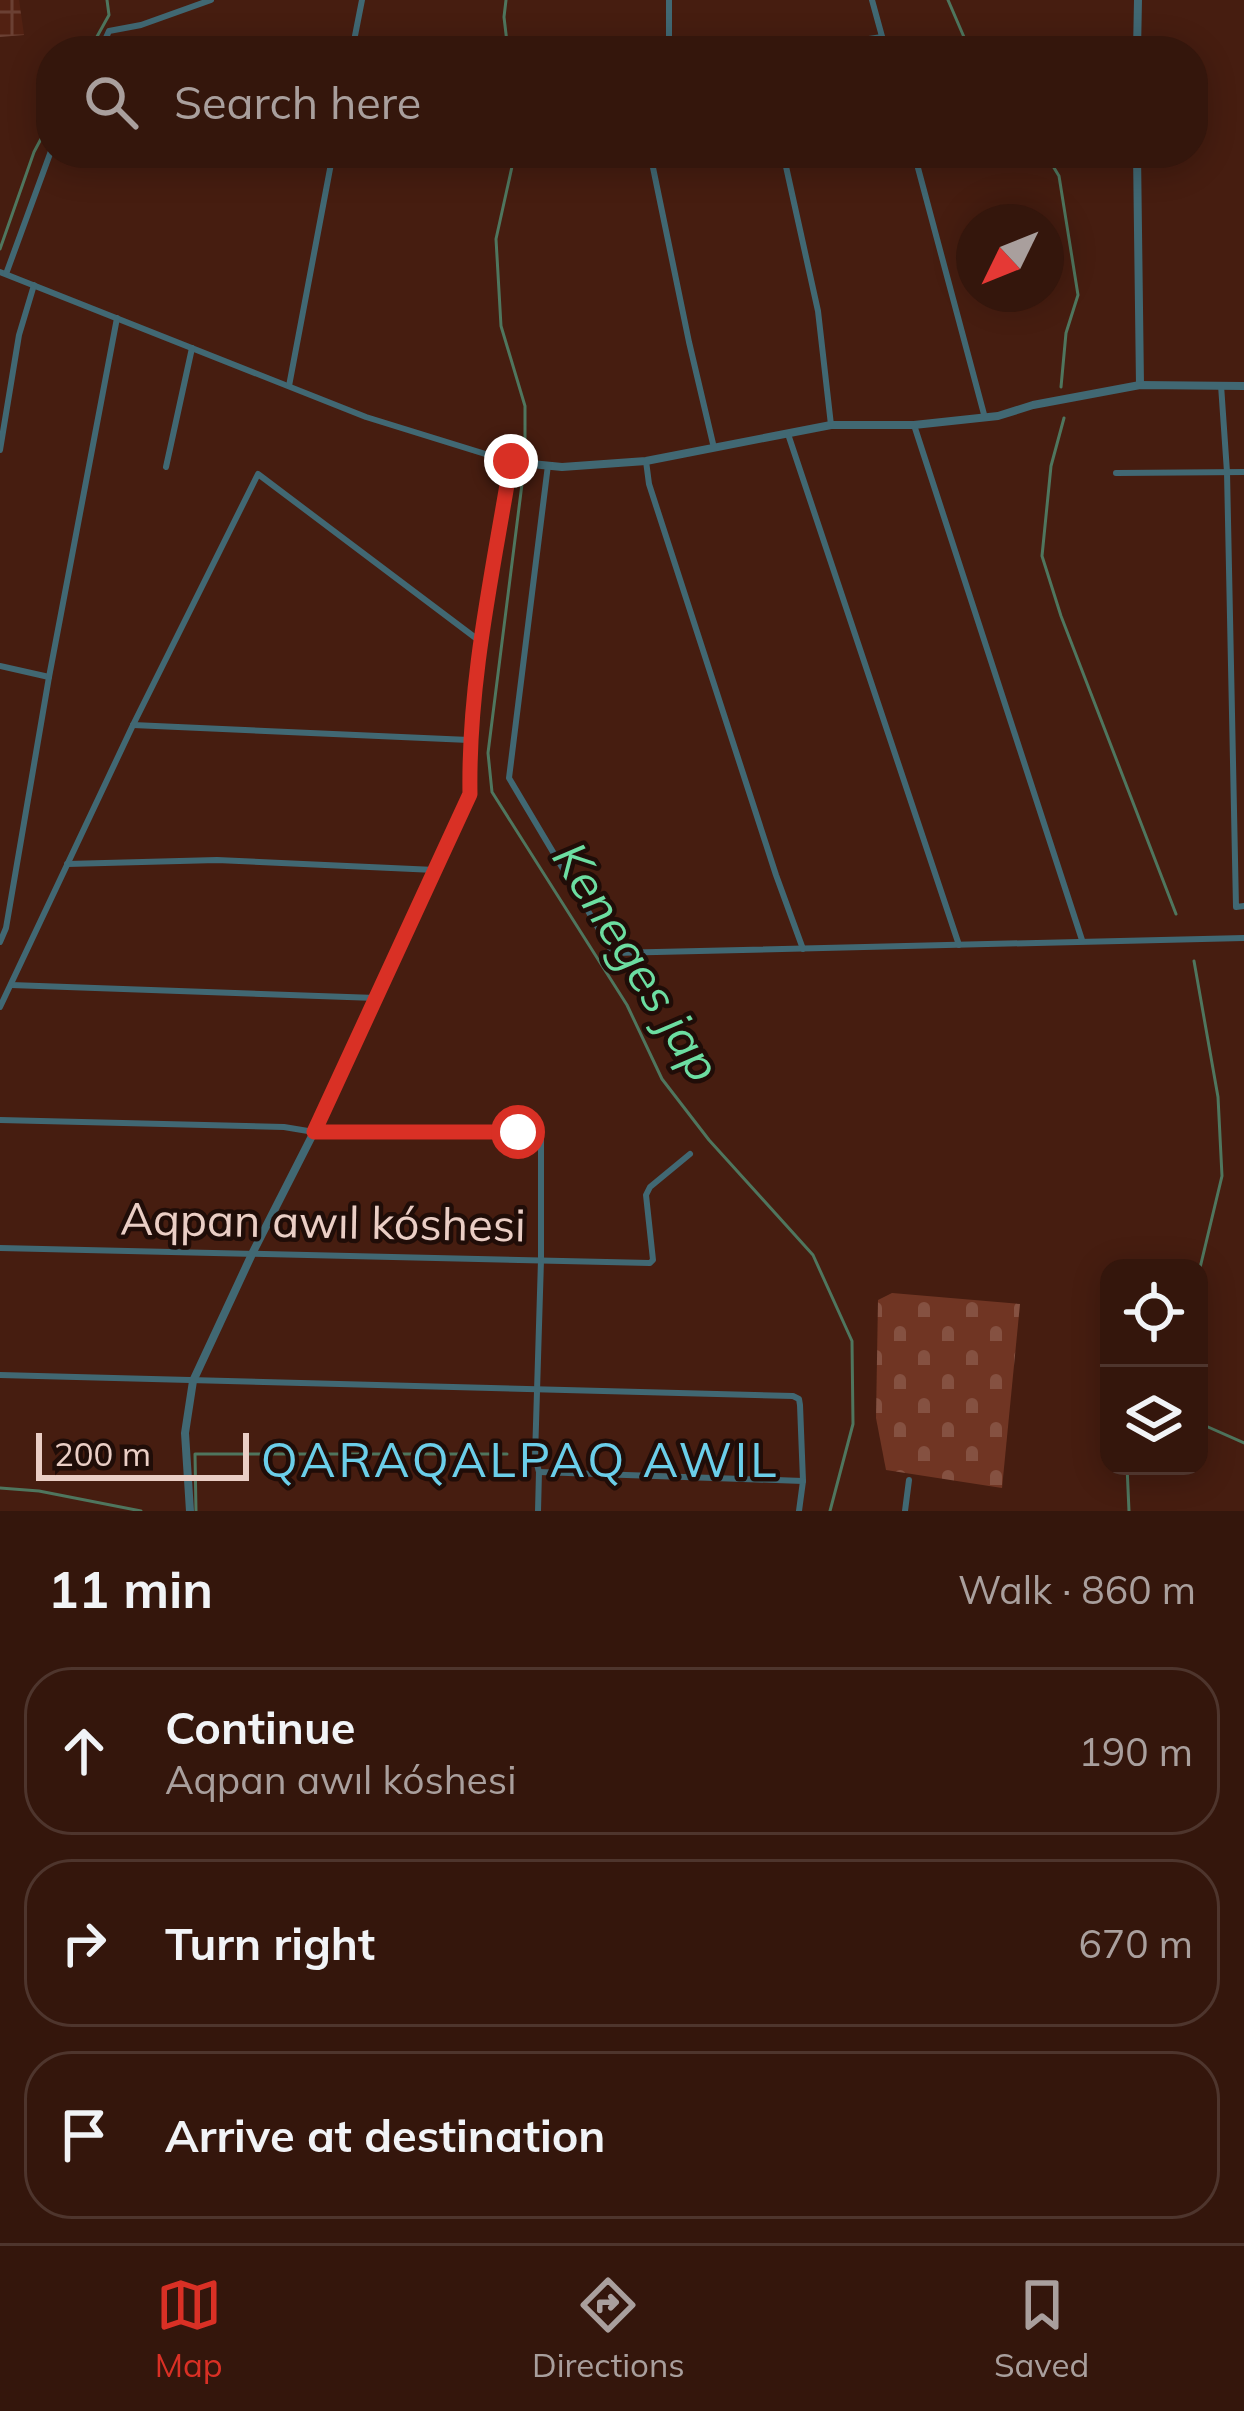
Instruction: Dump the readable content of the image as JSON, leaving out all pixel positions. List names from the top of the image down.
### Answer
{
  "streets": {
    "street": ["Aqpan awıl kóshesi"]
  },
  "districts": ["QARAQALPAQ AWIL"],
  "water": ["Keneges jap"],
  "scale_bar": "200 m",
  "north": "bottom left",
  "page": {
    "search": "Search here",
    "scale": "200 m",
    "heading": ["11 min", "Walk · 860 m"],
    "list": [
      ["Continue", "Aqpan awıl kóshesi", "190 m"],
      ["Turn right", "670 m"],
      "Arrive at destination"
    ],
    "nav": ["Map", "Directions", "Saved"]
  }
}
